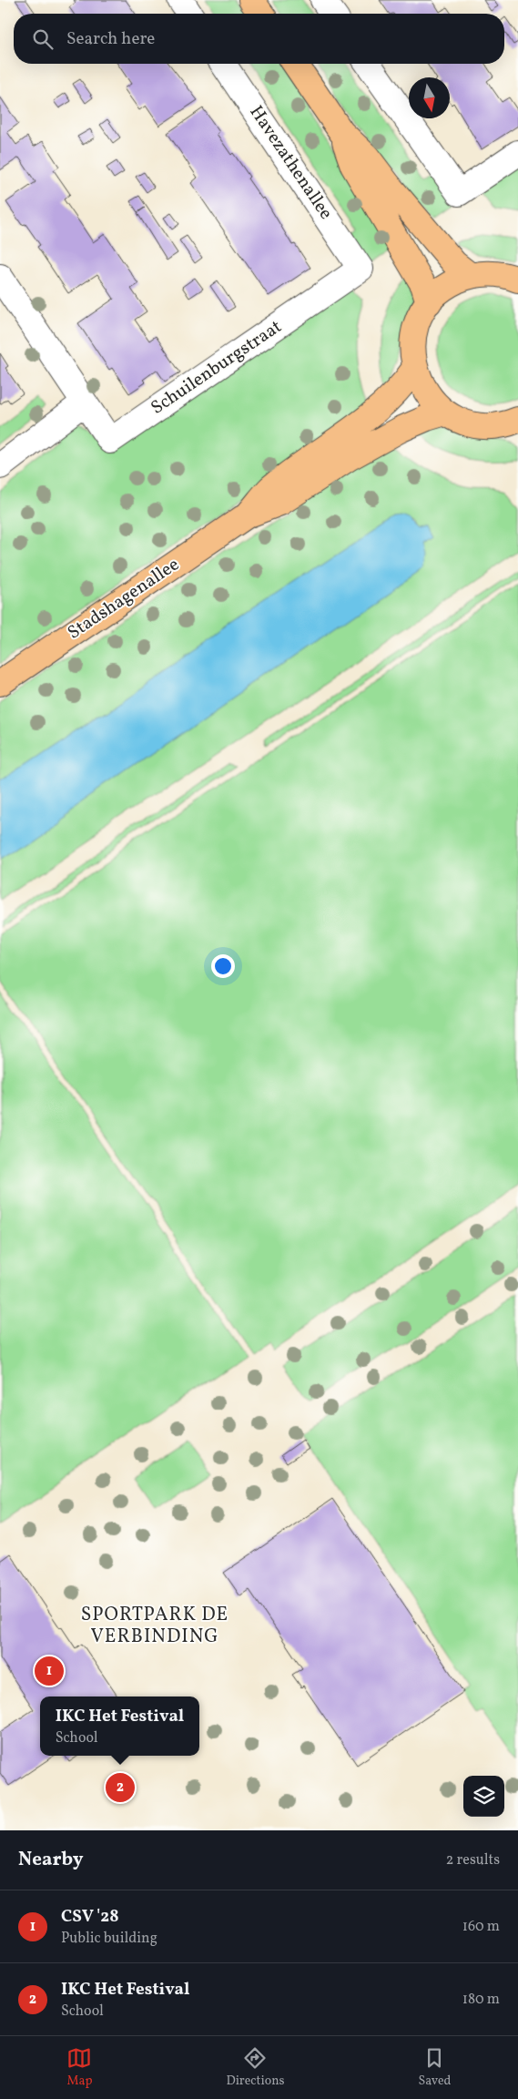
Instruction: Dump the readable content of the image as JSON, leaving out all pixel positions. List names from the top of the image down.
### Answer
{
  "streets": {
    "main road": ["Stadshagenallee"],
    "street": ["Havezathenallee", "Schuilenburgstraat"]
  },
  "crossings": [
    ["Havezathenallee", "Schuilenburgstraat"]
  ],
  "districts": ["SPORTPARK DE VERBINDING"],
  "north": "bottom",
  "page": {
    "search": "Search here",
    "pins": ["1", "2"],
    "popup": ["IKC Het Festival", "School"],
    "heading": ["Nearby", "2 results"],
    "list": [
      {
        "mark": "1",
        "name": "CSV '28",
        "note": "Public building",
        "value": "160 m"
      },
      {
        "mark": "2",
        "name": "IKC Het Festival",
        "note": "School",
        "value": "180 m"
      }
    ],
    "nav": ["Map", "Directions", "Saved"]
  }
}
